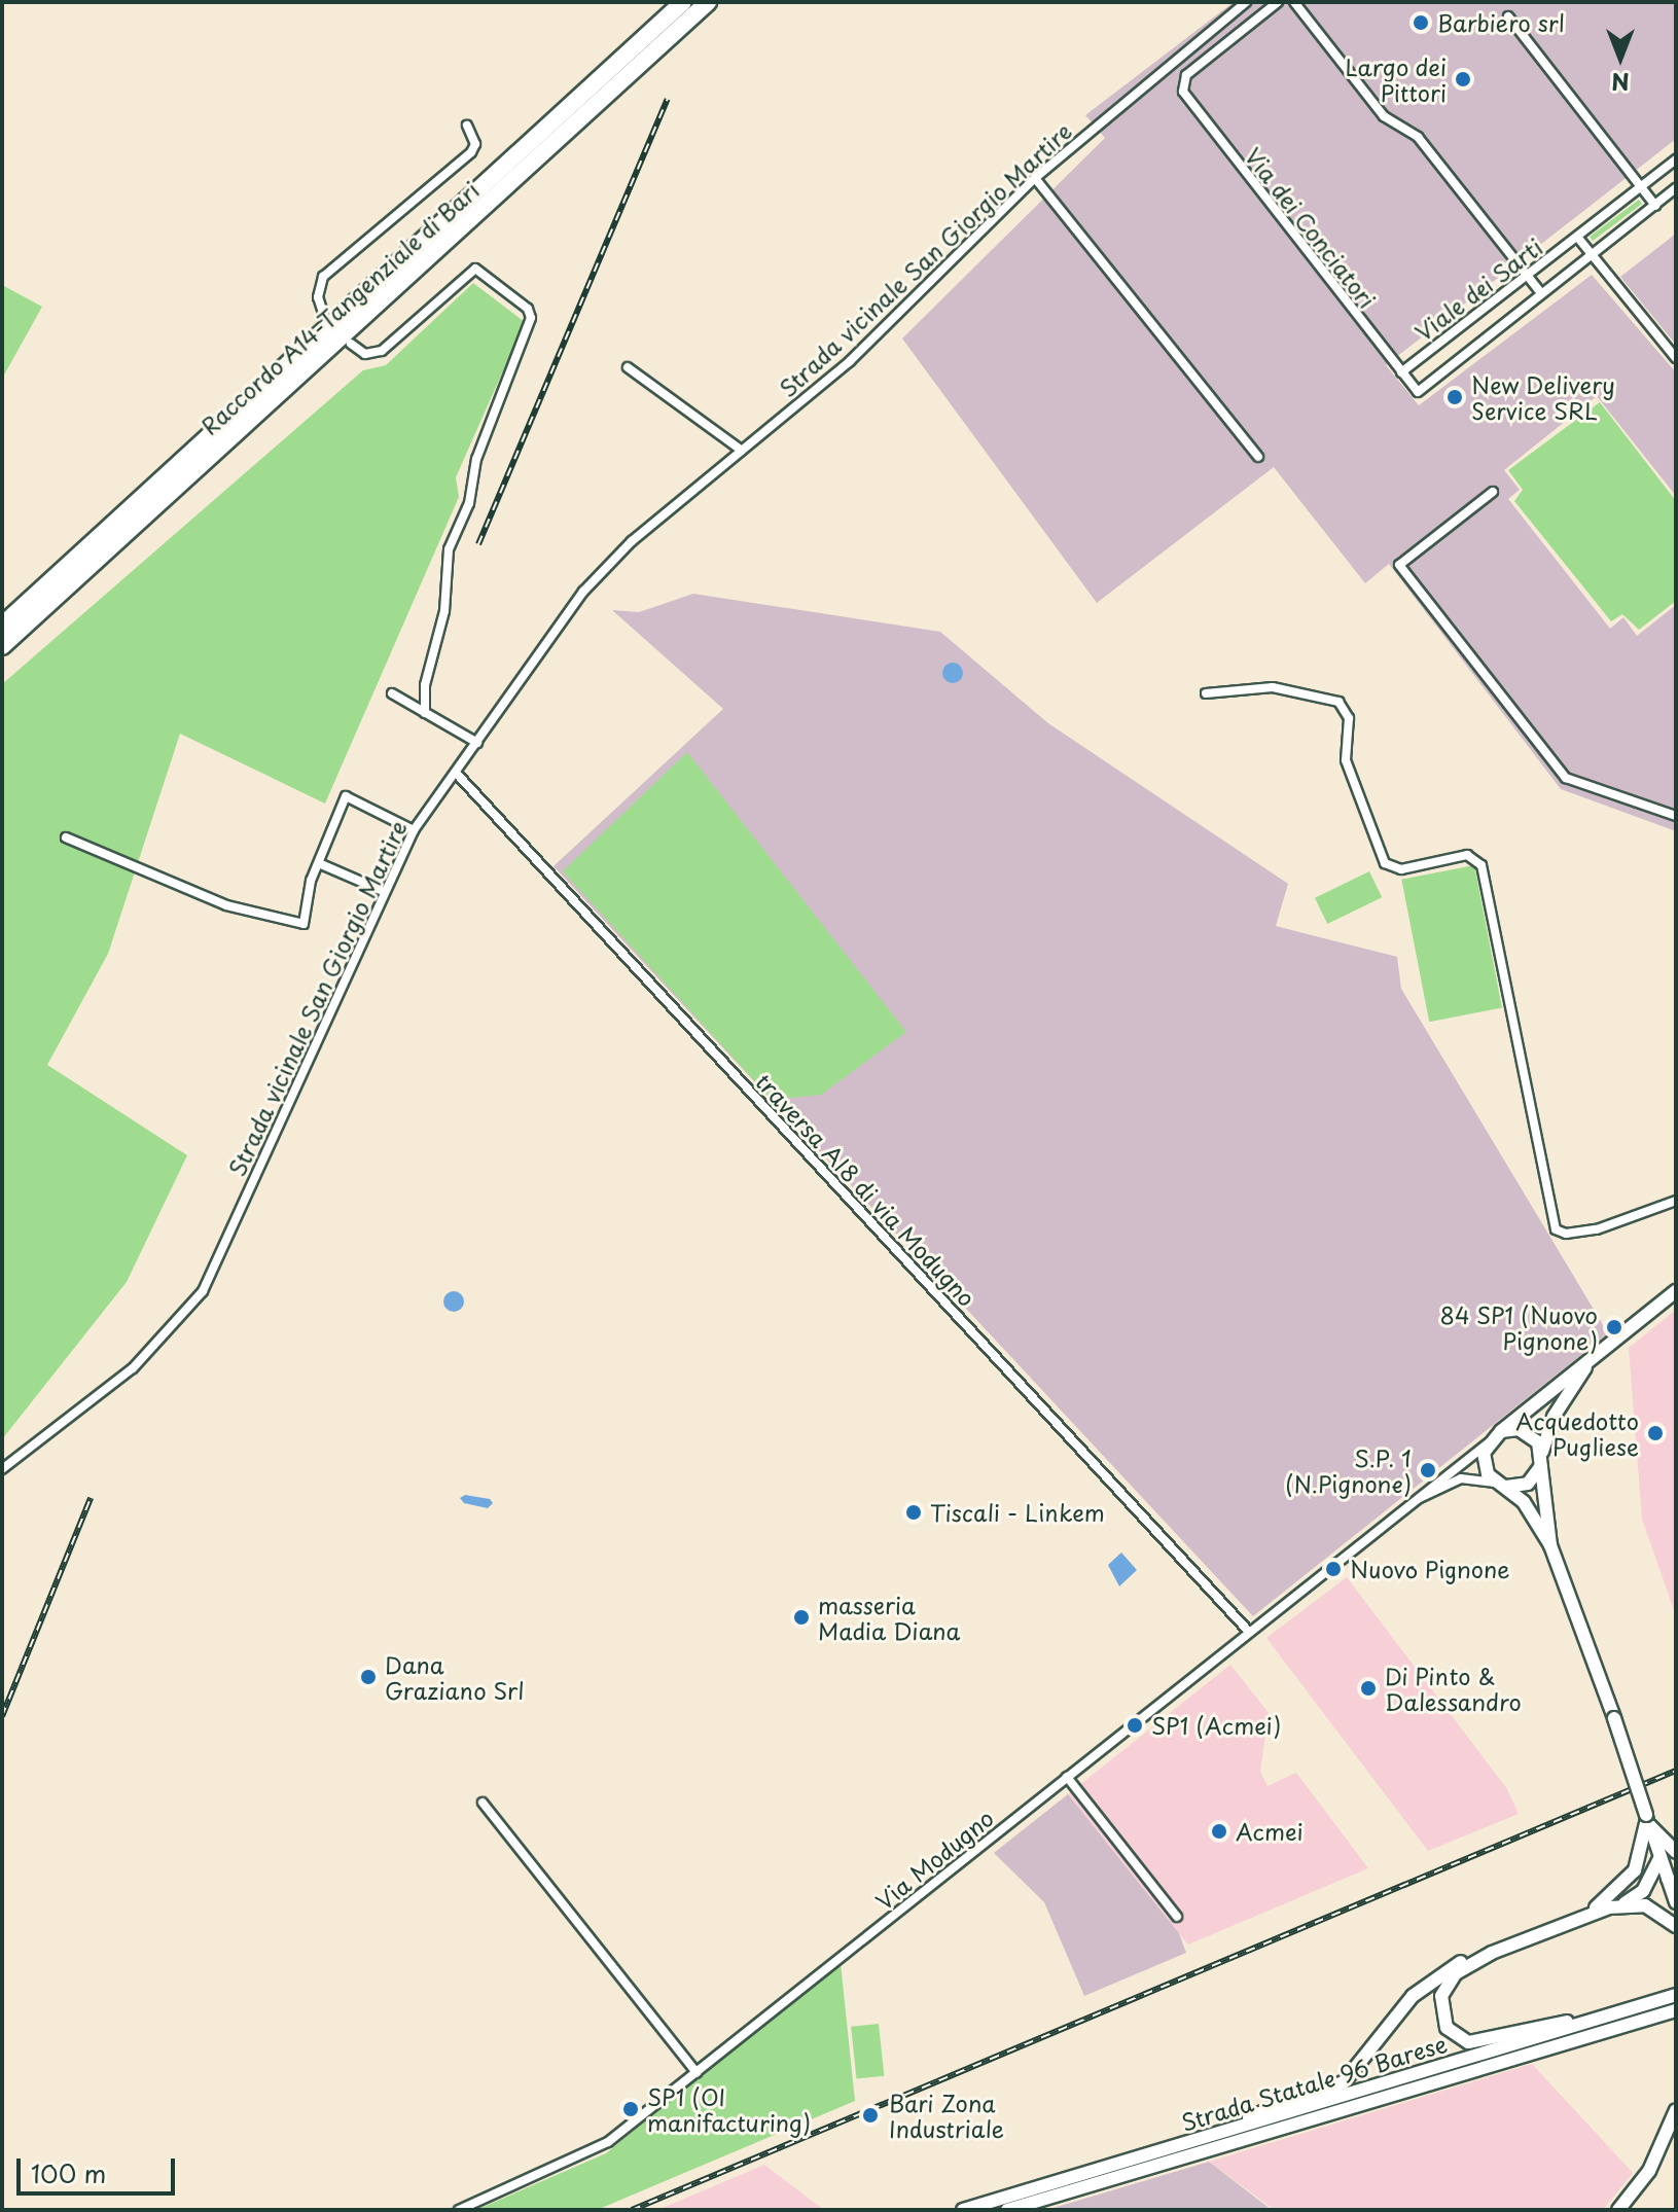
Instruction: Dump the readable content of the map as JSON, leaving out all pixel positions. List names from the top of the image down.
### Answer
{
  "streets": {
    "highway": ["Raccordo A14-Tangenziale di Bari"],
    "main road": ["Strada Statale 96 Barese"],
    "street": [
      "Via dei Conciatori",
      "Strada vicinale San Giorgio Martire",
      "Viale dei Sarti",
      "traversa AI8 di via Modugno",
      "Via Modugno"
    ]
  },
  "crossings": [
    ["Via dei Conciatori", "Viale dei Sarti"],
    ["Strada vicinale San Giorgio Martire", "traversa AI8 di via Modugno"],
    ["traversa AI8 di via Modugno", "Via Modugno"]
  ],
  "places": [
    "Barbiero srl",
    "Largo dei Pittori",
    "New Delivery Service SRL",
    "84 SP1 (Nuovo Pignone)",
    "Acquedotto Pugliese",
    "S.P. 1 (N.Pignone)",
    "Tiscali - Linkem",
    "Nuovo Pignone",
    "masseria Madia Diana",
    "Dana Graziano Srl",
    "Di Pinto & Dalessandro",
    "SP1 (Acmei)",
    "Acmei",
    "SP1 (OI manifacturing)",
    "Bari Zona Industriale"
  ],
  "scale_bar": "100 m",
  "north": "bottom"
}
